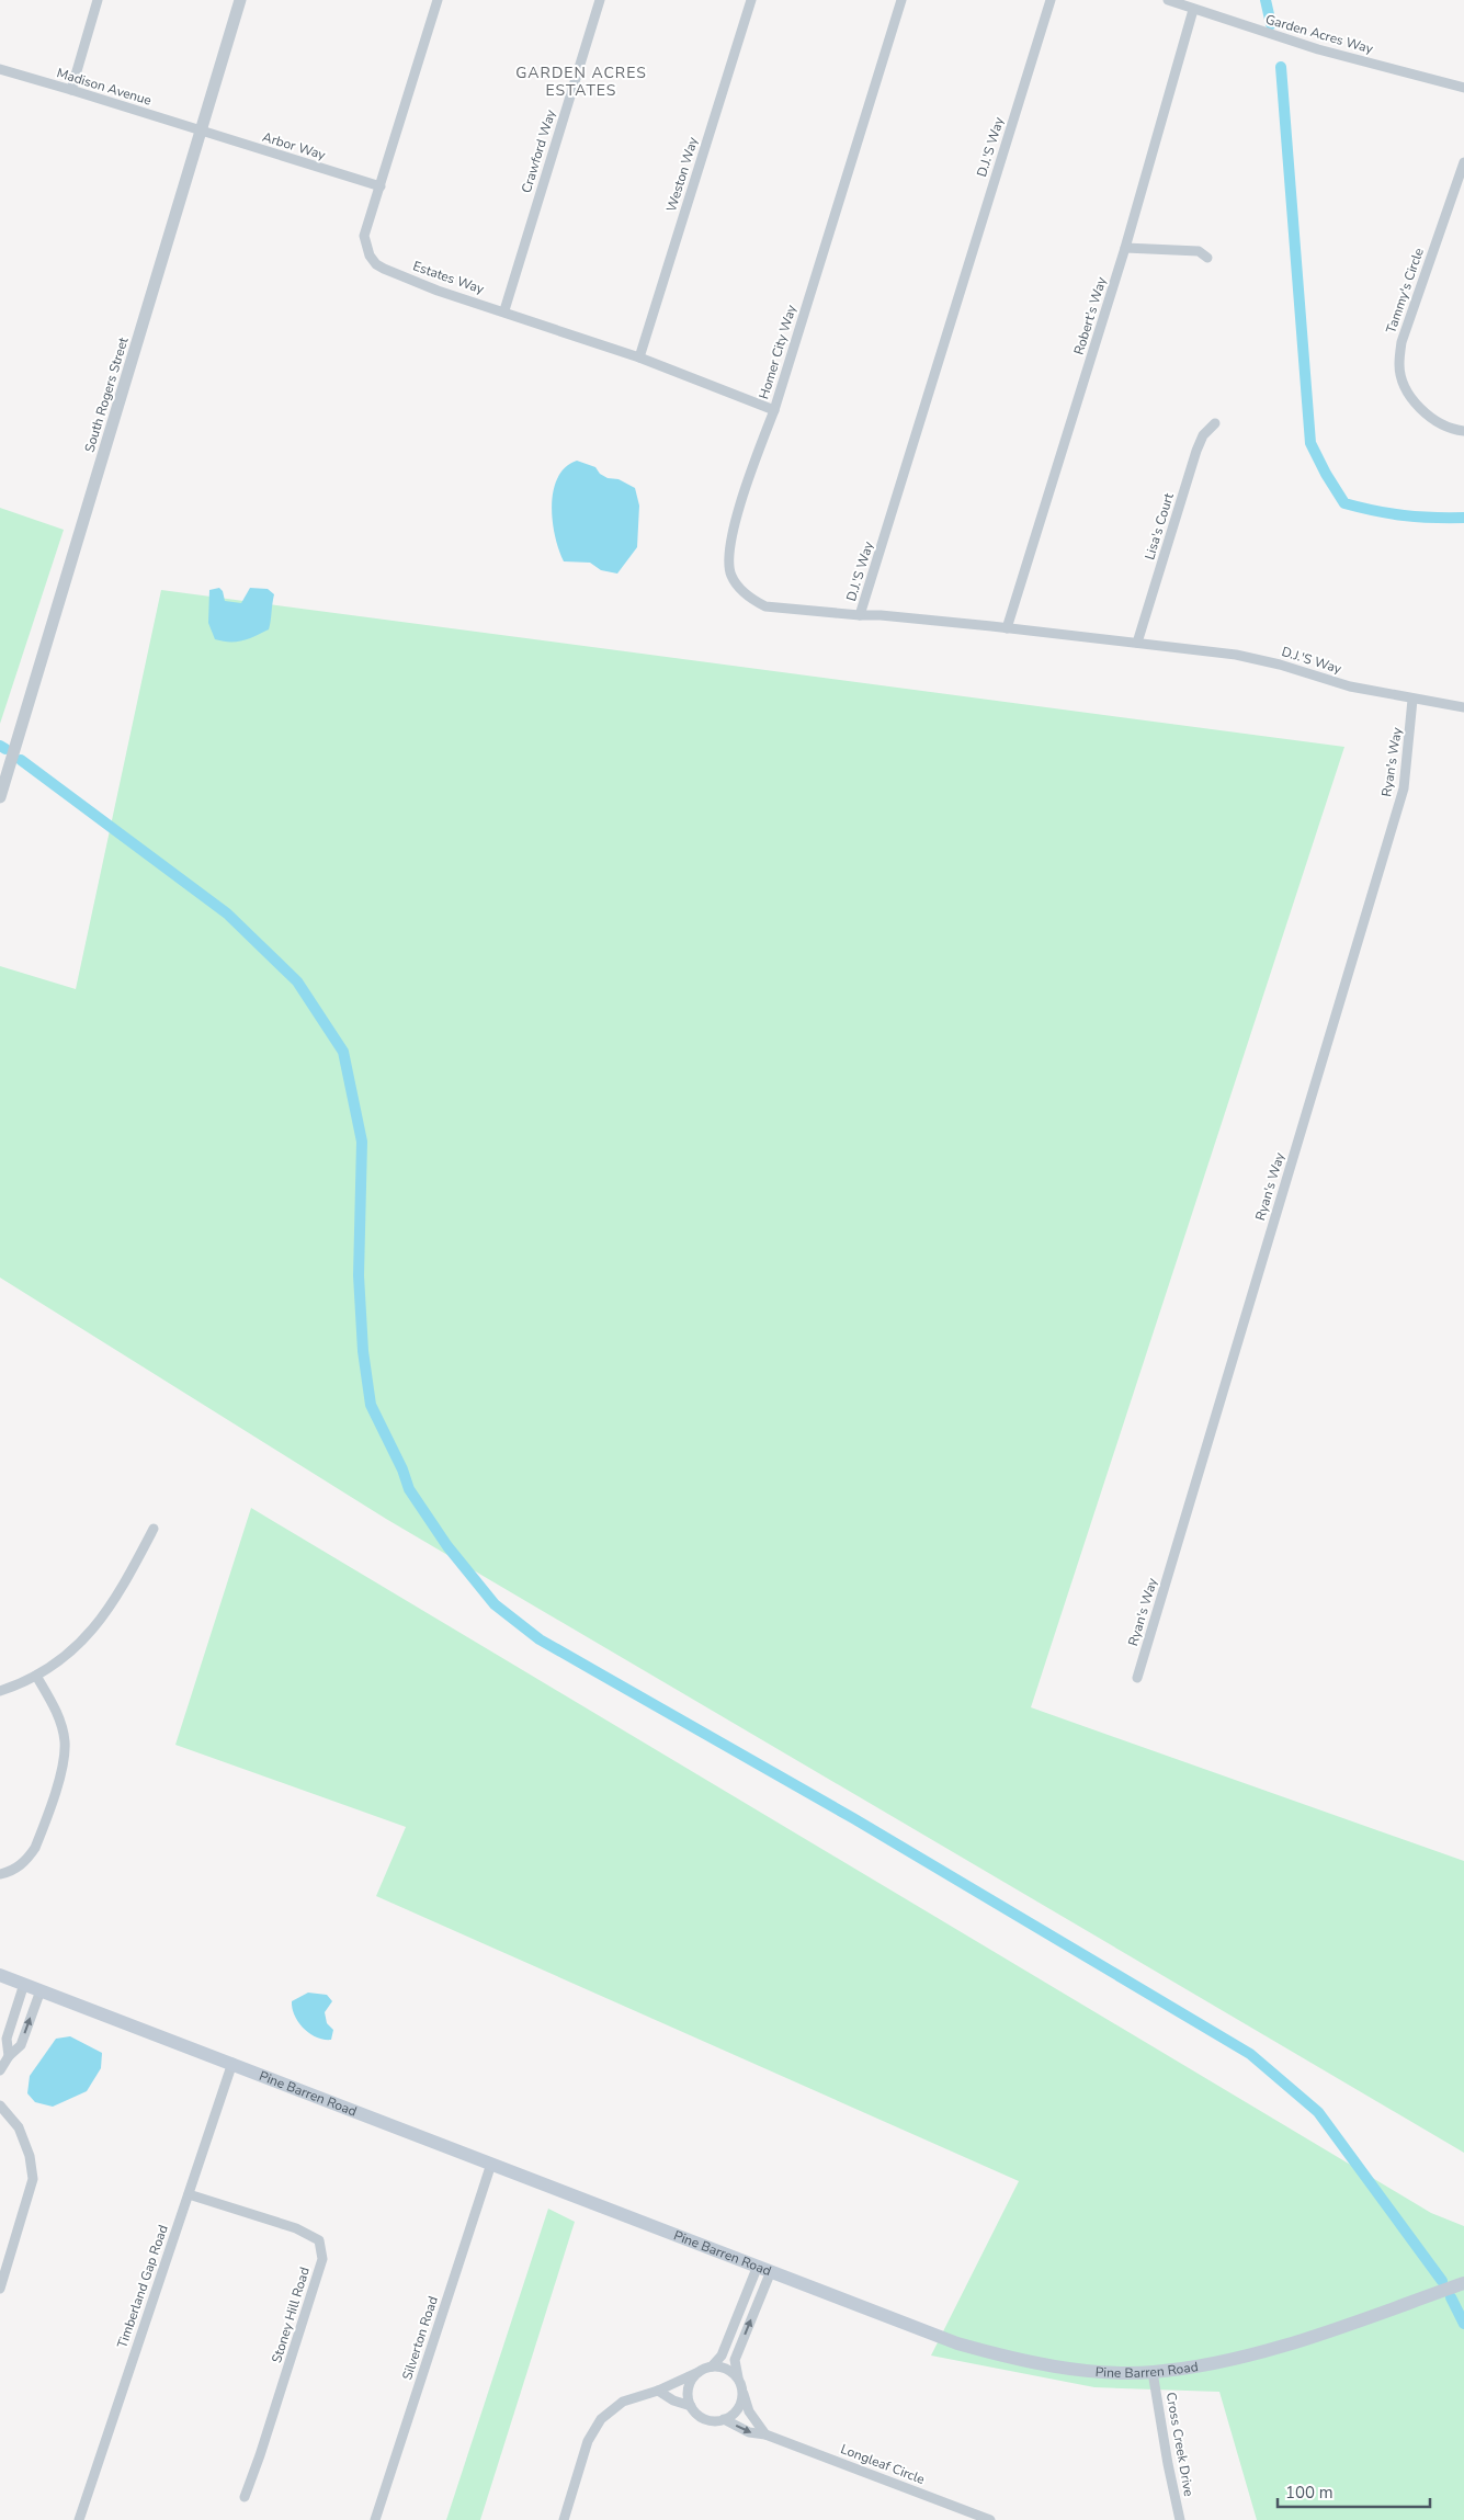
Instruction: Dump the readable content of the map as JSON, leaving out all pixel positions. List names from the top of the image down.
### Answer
{
  "streets": {
    "main road": ["Pine Barren Road"],
    "street": [
      "Garden Acres Way",
      "Madison Avenue",
      "Arbor Way",
      "D.J.'S Way",
      "Crawford Way",
      "Weston Way",
      "Estates Way",
      "Tammy's Circle",
      "Robert's Way",
      "Homer City Way",
      "South Rogers Street",
      "Lisa's Court",
      "Ryan's Way",
      "Timberland Gap Road",
      "Stoney Hill Road",
      "Silverton Road",
      "Cross Creek Drive",
      "Longleaf Circle"
    ]
  },
  "crossings": [
    ["Garden Acres Way", "Robert's Way"],
    ["Madison Avenue", "Arbor Way"],
    ["Madison Avenue", "South Rogers Street"],
    ["Arbor Way", "Estates Way"],
    ["Arbor Way", "South Rogers Street"],
    ["D.J.'S Way", "Robert's Way"],
    ["D.J.'S Way", "Homer City Way"],
    ["D.J.'S Way", "Lisa's Court"],
    ["D.J.'S Way", "Ryan's Way"],
    ["Crawford Way", "Estates Way"],
    ["Weston Way", "Estates Way"],
    ["Estates Way", "Homer City Way"],
    ["Pine Barren Road", "Timberland Gap Road"],
    ["Pine Barren Road", "Silverton Road"],
    ["Pine Barren Road", "Cross Creek Drive"],
    ["Timberland Gap Road", "Stoney Hill Road"]
  ],
  "districts": ["GARDEN ACRES ESTATES"],
  "scale_bar": "100 m"
}
